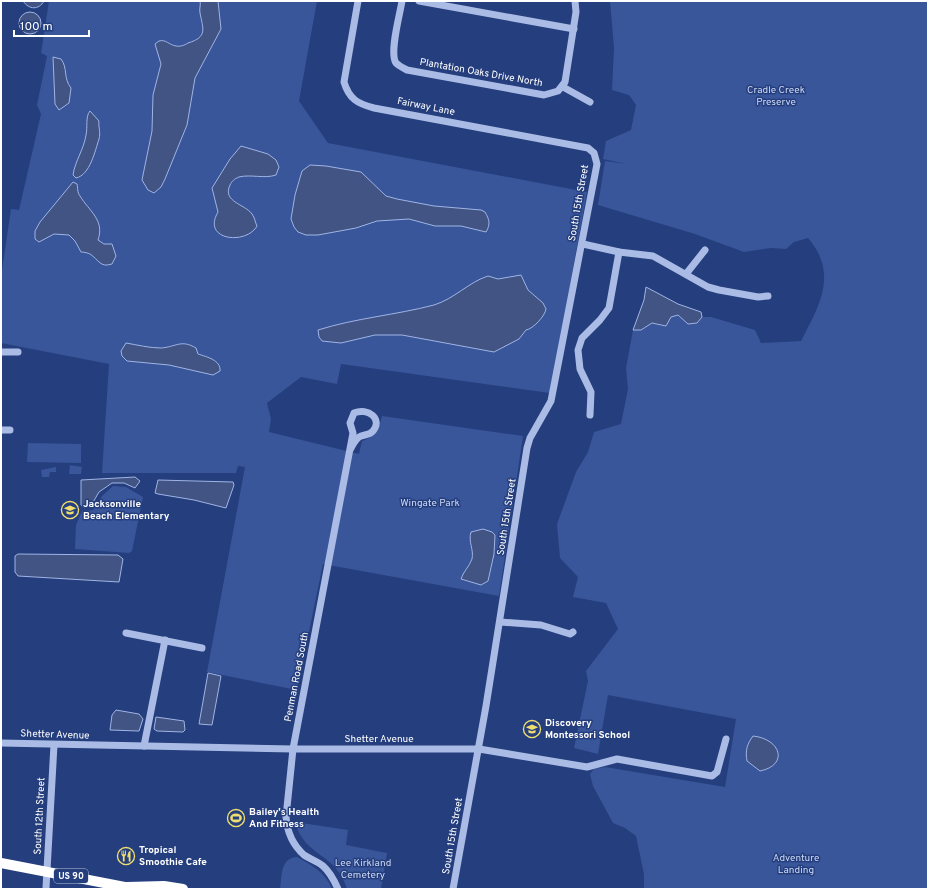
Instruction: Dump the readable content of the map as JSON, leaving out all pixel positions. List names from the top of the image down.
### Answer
{
  "streets": {
    "highway": ["US 90"],
    "street": [
      "Plantation Oaks Drive North",
      "Fairway Lane",
      "South 15th Street",
      "Penman Road South",
      "Shetter Avenue",
      "South 12th Street"
    ]
  },
  "crossings": [
    ["Fairway Lane", "South 15th Street"],
    ["South 15th Street", "Shetter Avenue"],
    ["Penman Road South", "Shetter Avenue"],
    ["Shetter Avenue", "South 12th Street"],
    ["South 12th Street", "US 90"]
  ],
  "parks": [
    "Cradle Creek Preserve",
    "Wingate Park",
    "Adventure Landing",
    "Lee Kirkland Cemetery"
  ],
  "places": {
    "school or university": ["Jacksonville Beach Elementary", "Discovery Montessori School"],
    "sports": ["Bailey's Health And Fitness"],
    "restaurant": ["Tropical Smoothie Cafe"]
  },
  "scale_bar": "100 m"
}
